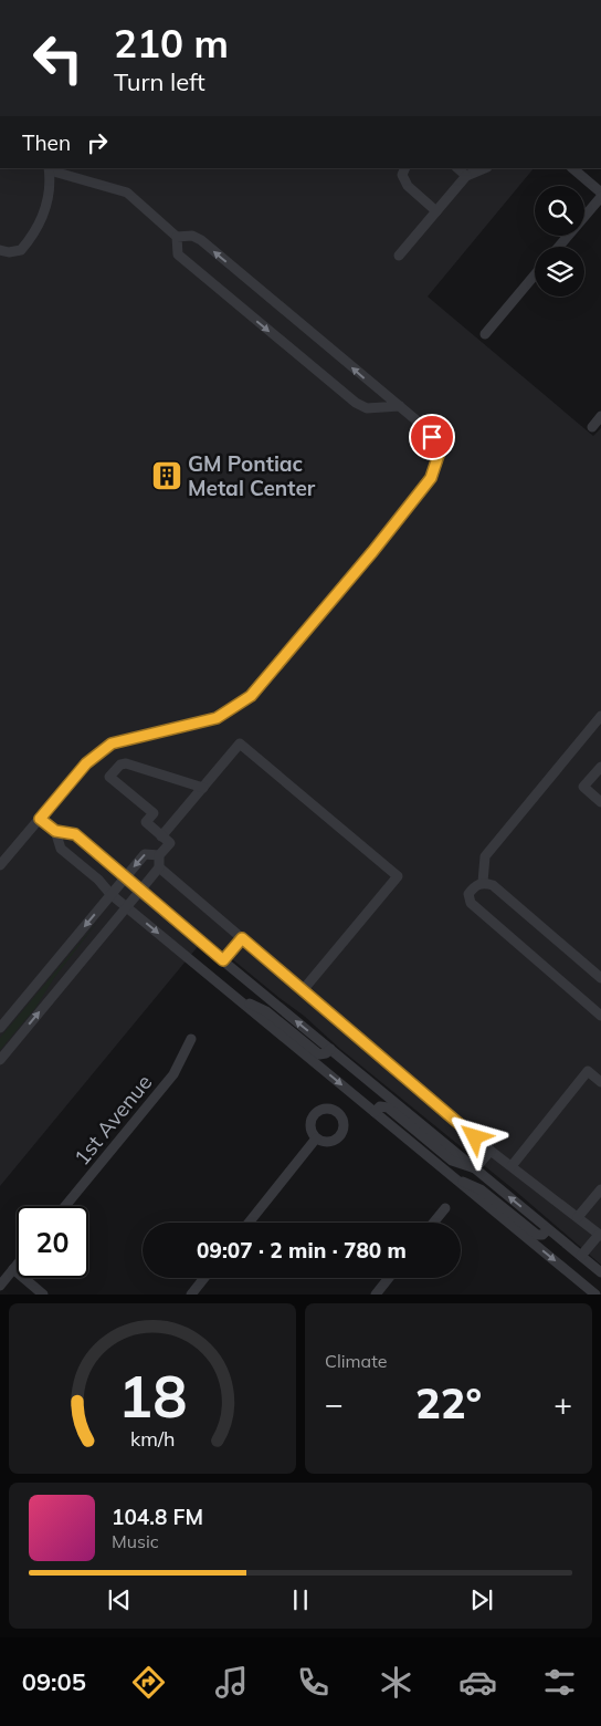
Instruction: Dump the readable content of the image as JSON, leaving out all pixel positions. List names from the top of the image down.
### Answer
{
  "streets": {
    "street": ["1st Avenue"]
  },
  "places": {
    "building": ["GM Pontiac Metal Center"]
  },
  "page": {
    "turn": ["210 m", "Turn left"],
    "then": "Then",
    "limit": "20",
    "trip": "09:07 · 2 min · 780 m",
    "tile": "Climate",
    "heat": ["−", "22°", "+"],
    "song": ["104.8 FM", "Music"],
    "tabs": "09:05",
    "gauge": ["18", "km/h"]
  }
}
